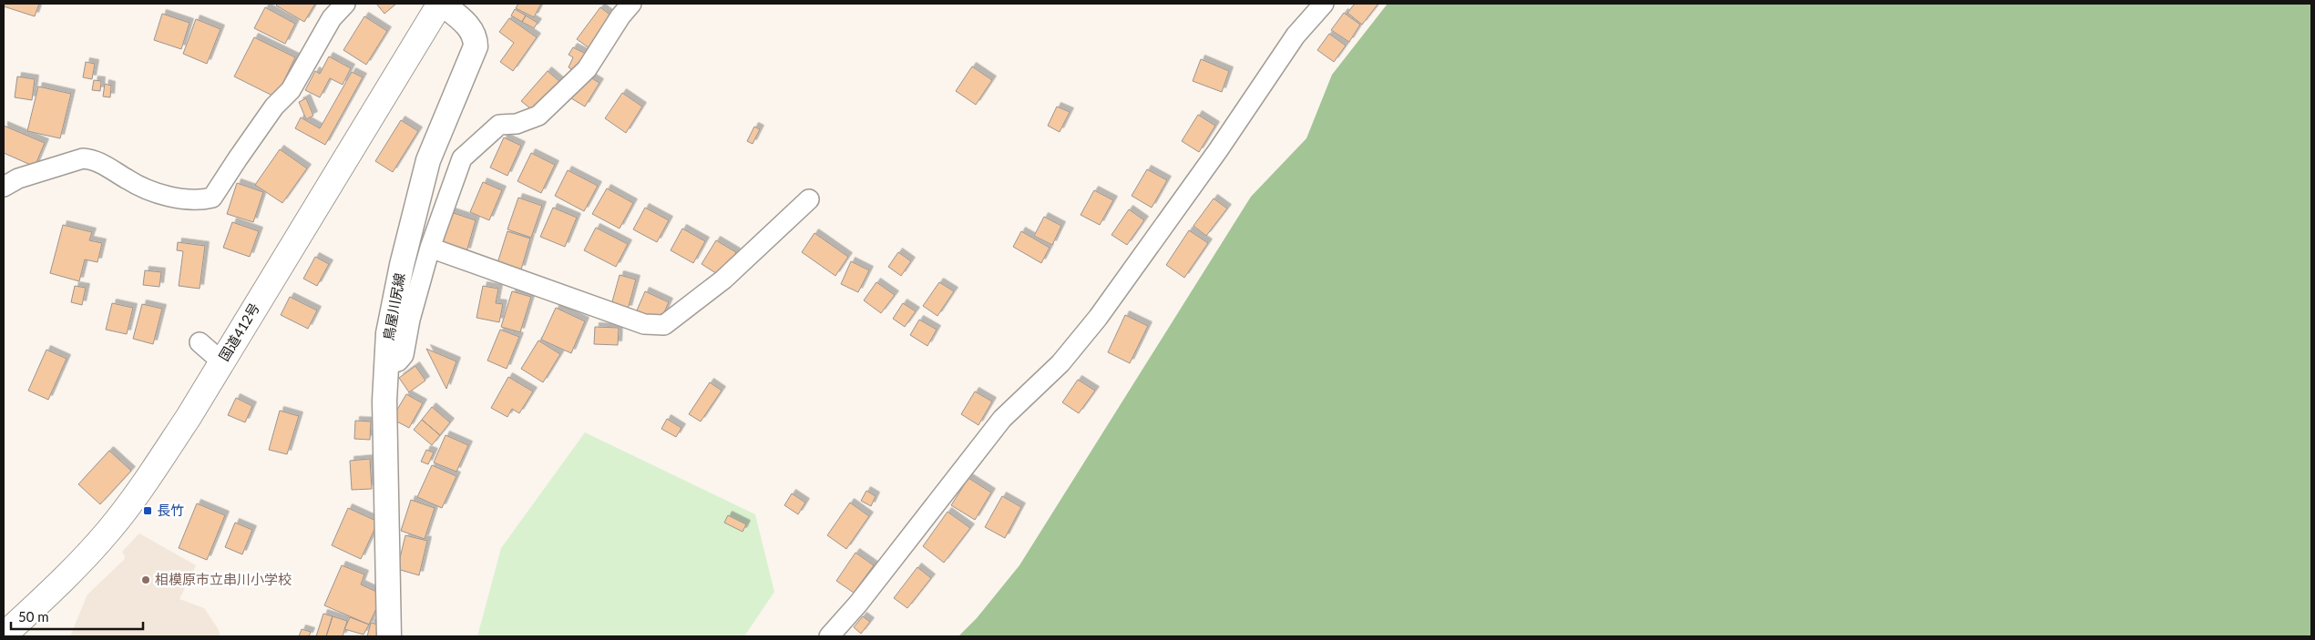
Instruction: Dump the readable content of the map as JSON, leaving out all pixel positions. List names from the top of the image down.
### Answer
{
  "streets": {
    "highway": ["国道412号"],
    "main road": ["鳥屋川尻線"]
  },
  "crossings": [
    ["鳥屋川尻線", "国道412号"]
  ],
  "places": {
    "transit": ["長竹"],
    "other": ["相模原市立串川小学校"]
  },
  "scale_bar": "50 m"
}
